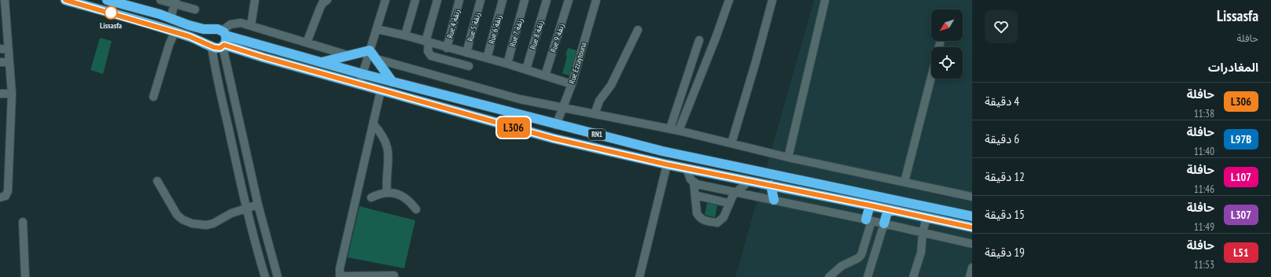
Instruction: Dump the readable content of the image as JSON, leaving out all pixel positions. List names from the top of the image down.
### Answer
{
  "streets": {
    "highway": ["RN1"],
    "street": [
      "Rue 4 زنقة",
      "Rue 5 زنقة",
      "Rue 6 زنقة",
      "Rue 7 زنقة",
      "Rue 8 زنقة",
      "Rue 9 زنقة",
      "Rue Ezzaytouna"
    ]
  },
  "crossings": [
    ["Rue Ezzaytouna", "RN1"]
  ],
  "places": ["Lissasfa"],
  "lines": ["bus line L306"],
  "north": "bottom left",
  "page": {
    "heading": [
      ["Lissasfa", "حافلة"],
      "المغادرات"
    ],
    "on_map": "L306",
    "list": [
      {
        "mark": "L306",
        "name": "حافلة",
        "note": "11:38",
        "value": "4 دقيقة"
      },
      {
        "mark": "L97B",
        "name": "حافلة",
        "note": "11:40",
        "value": "6 دقيقة"
      },
      {
        "mark": "L107",
        "name": "حافلة",
        "note": "11:46",
        "value": "12 دقيقة"
      },
      {
        "mark": "L307",
        "name": "حافلة",
        "note": "11:49",
        "value": "15 دقيقة"
      },
      {
        "mark": "L51",
        "name": "حافلة",
        "note": "11:53",
        "value": "19 دقيقة"
      }
    ]
  }
}
